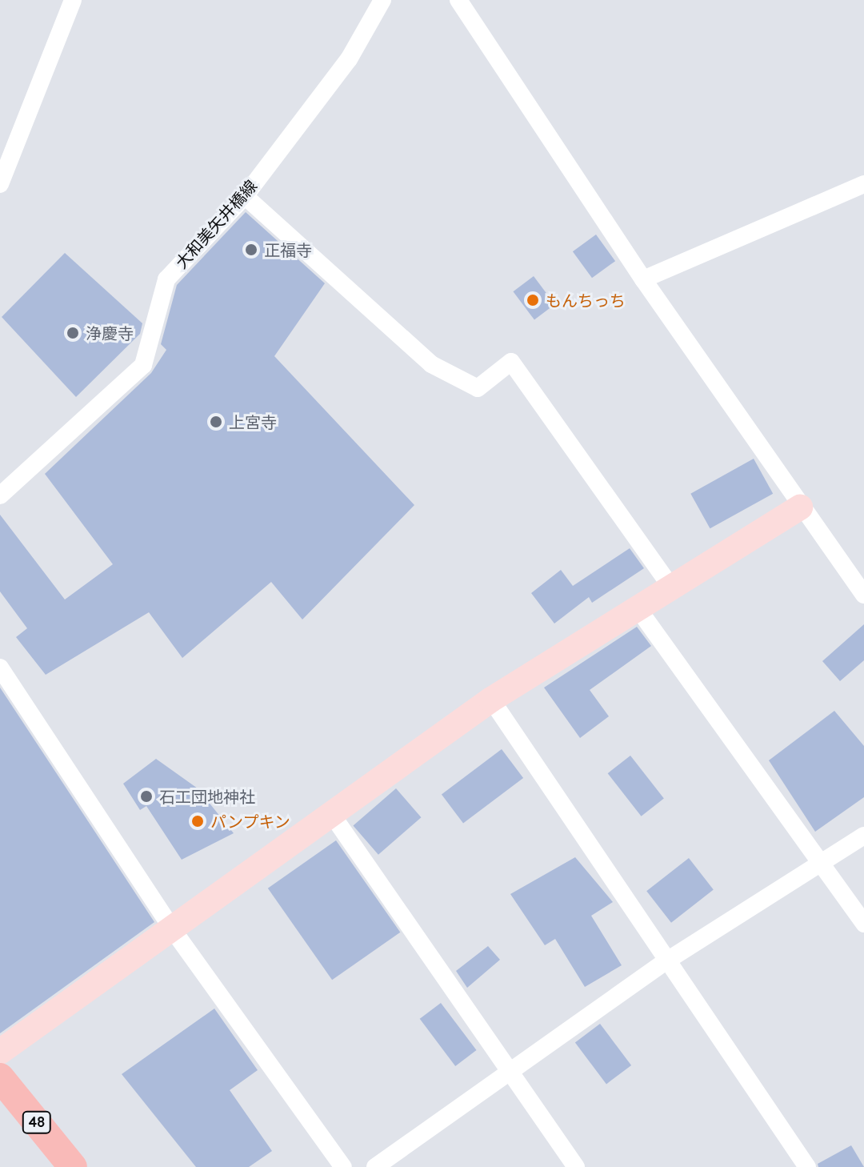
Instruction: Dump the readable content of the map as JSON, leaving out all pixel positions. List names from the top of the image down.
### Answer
{
  "streets": {
    "main road": ["48"],
    "street": ["大和美矢井橋線"]
  },
  "places": [
    "正福寺",
    "もんちっち",
    "浄慶寺",
    "上宮寺",
    "石工団地神社",
    "パンプキン"
  ]
}
